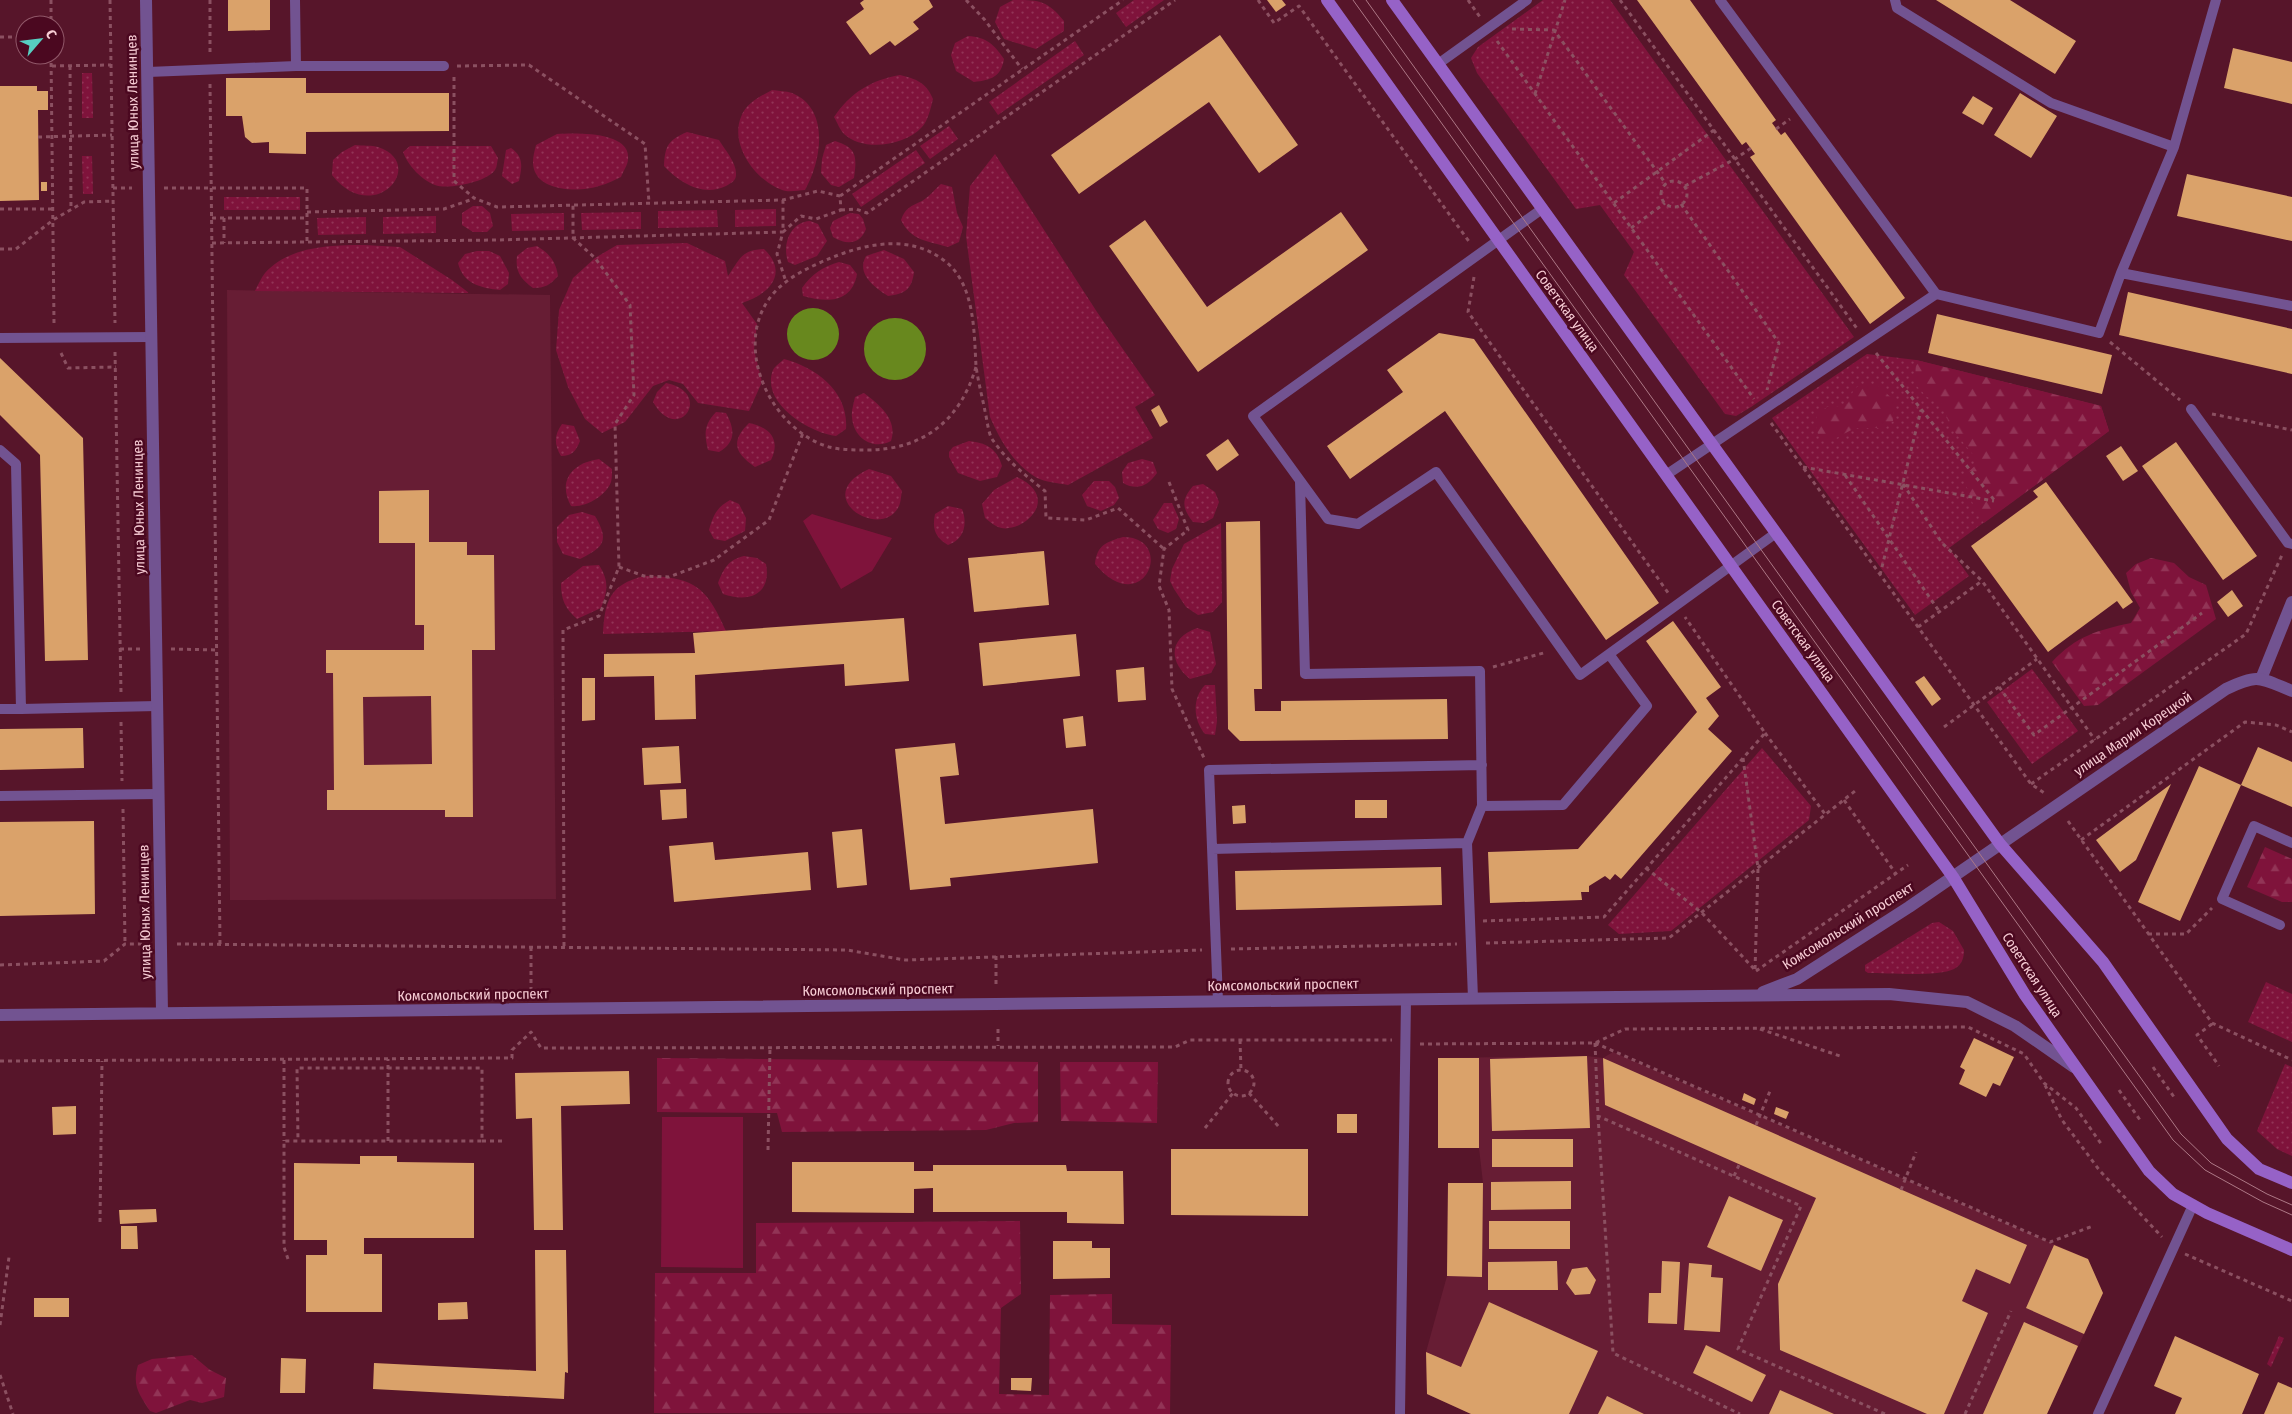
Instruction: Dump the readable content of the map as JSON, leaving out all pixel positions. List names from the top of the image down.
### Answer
{
  "streets": {
    "main road": ["Советская улица"],
    "street": ["улица Юных Ленинцев", "улица Марии Корецкой", "Комсомольский проспект"]
  },
  "crossings": [
    ["улица Юных Ленинцев", "Комсомольский проспект"],
    ["Советская улица", "улица Марии Корецкой"],
    ["Советская улица", "Комсомольский проспект"],
    ["улица Марии Корецкой", "Комсомольский проспект"]
  ],
  "north": "top right"
}
